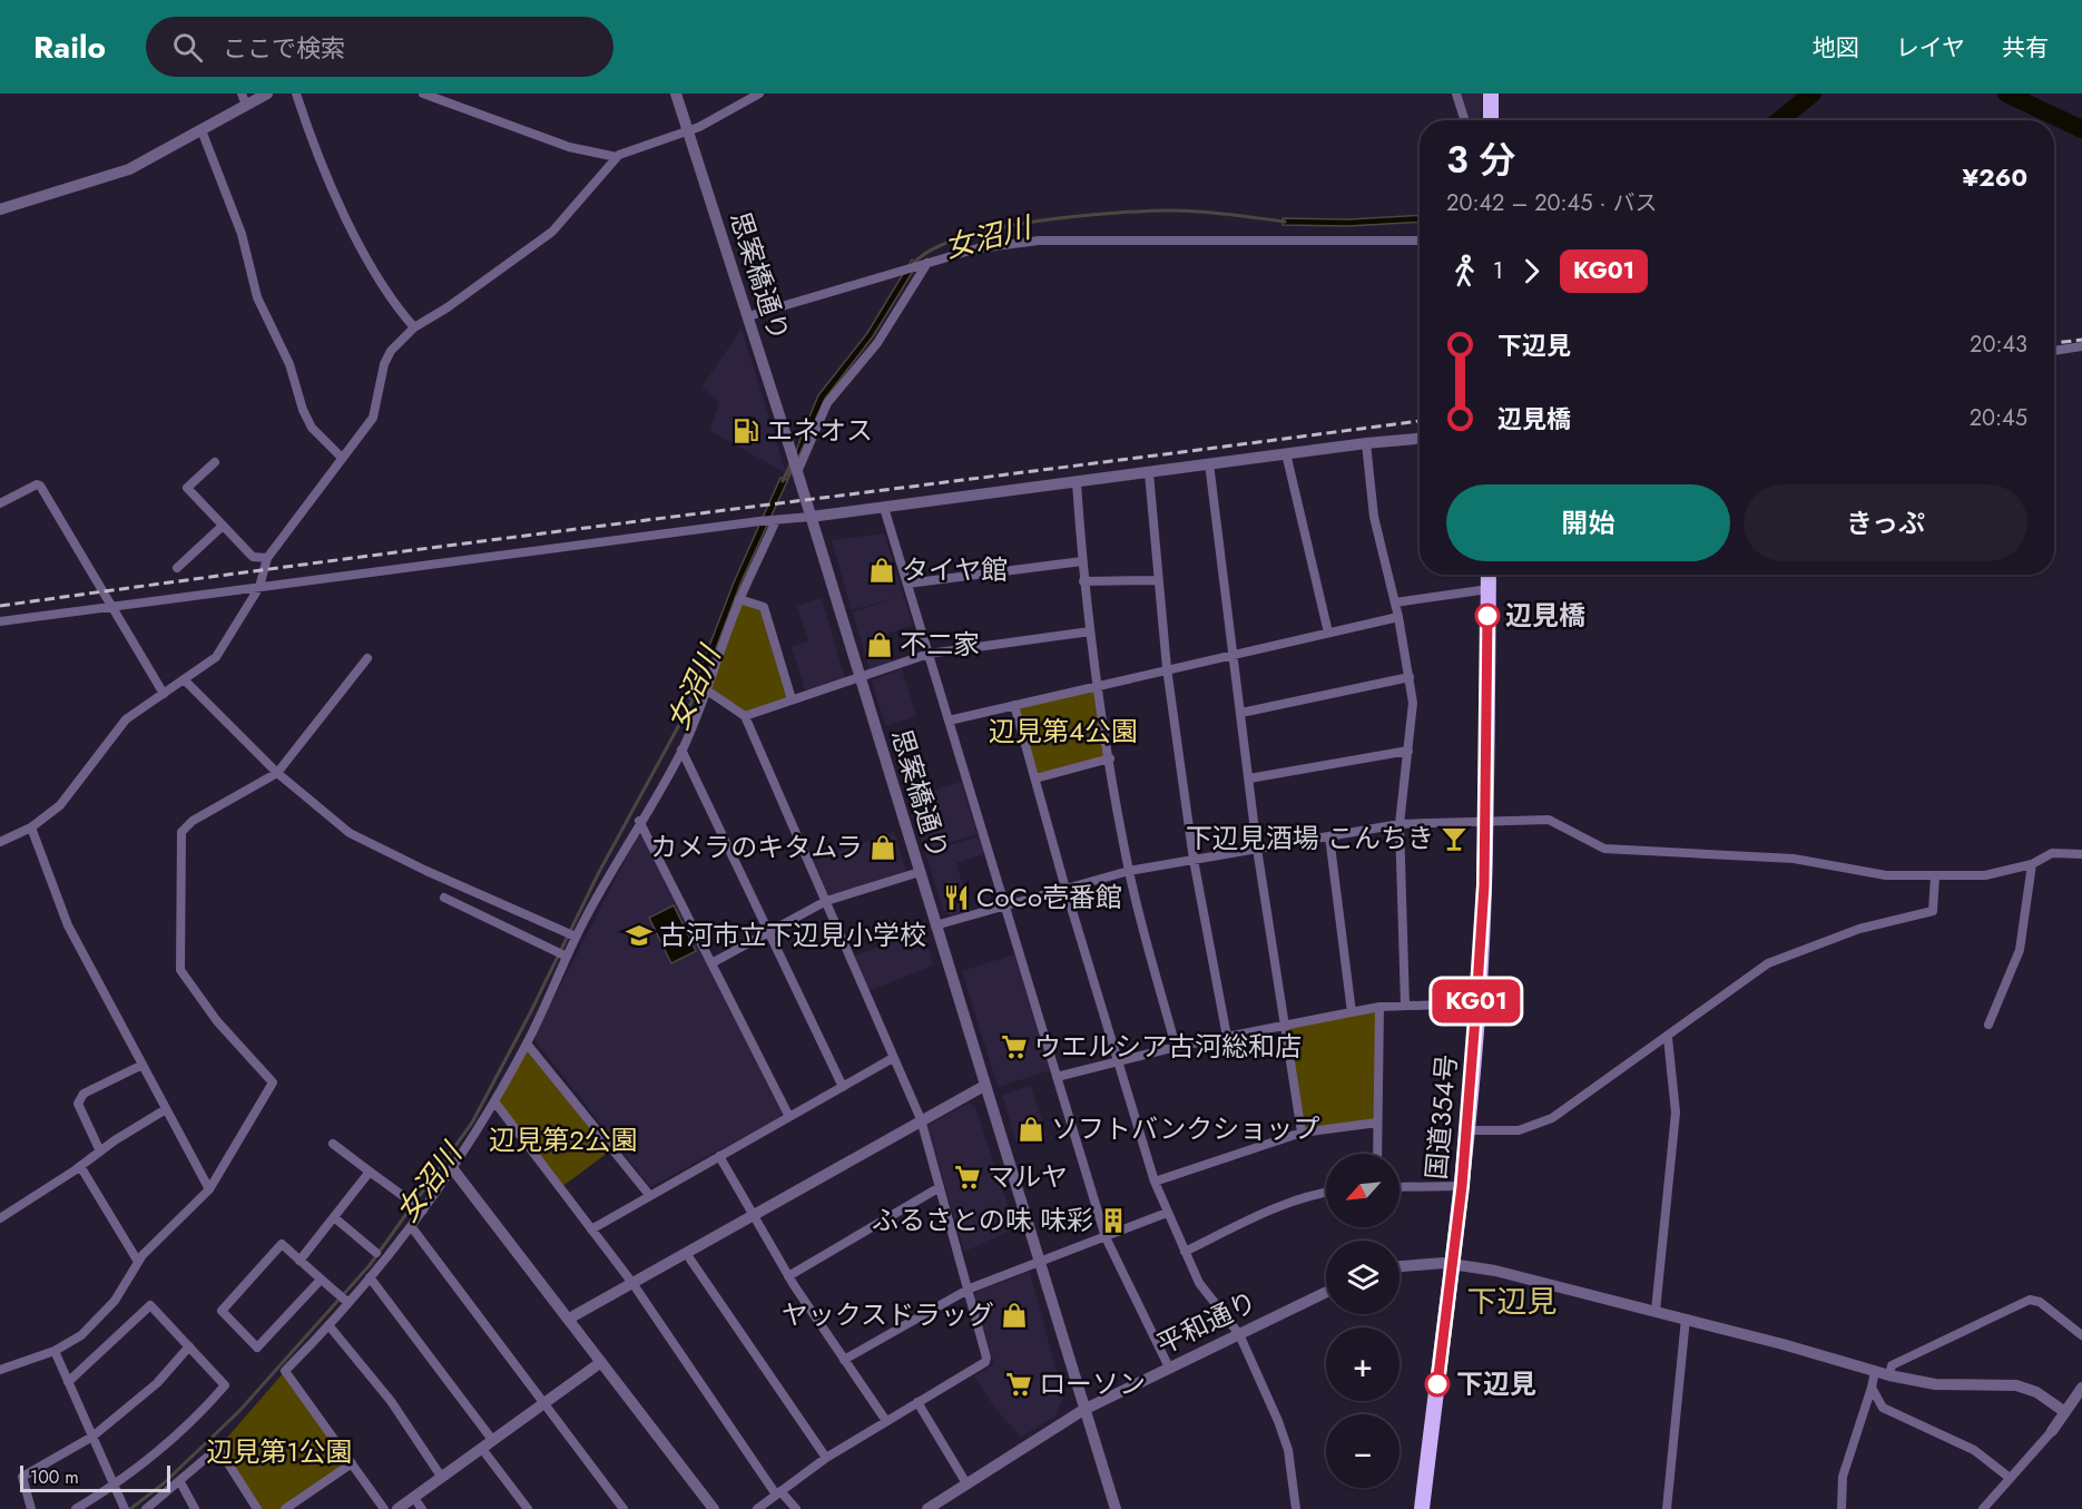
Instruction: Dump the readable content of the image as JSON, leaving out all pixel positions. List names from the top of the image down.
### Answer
{
  "streets": {
    "highway": ["国道354号"],
    "street": ["思案橋通り", "平和通り"]
  },
  "crossings": [
    ["思案橋通り", "平和通り"]
  ],
  "districts": ["下辺見"],
  "water": ["女沼川"],
  "parks": ["辺見第4公園", "辺見第2公園", "辺見第1公園"],
  "places": {
    "fuel station": ["エネオス"],
    "shop": [
      "タイヤ館",
      "不二家",
      "カメラのキタムラ",
      "ソフトバンクショップ",
      "ヤックスドラッグ"
    ],
    "other": ["辺見橋", "下辺見"],
    "bar": ["下辺見酒場 こんちき"],
    "restaurant": ["CoCo壱番館"],
    "school or university": ["古河市立下辺見小学校"],
    "supermarket": ["ウエルシア古河総和店", "マルヤ", "ローソン"],
    "building": ["ふるさとの味 味彩"]
  },
  "lines": ["bus line KG01"],
  "scale_bar": "100 m",
  "north": "bottom left",
  "page": {
    "header": "Railo",
    "search": "ここで検索",
    "nav": ["地図", "レイヤ", "共有"],
    "on_map": "KG01",
    "heading": ["3 分", "20:42 – 20:45 · バス", "¥260"],
    "legs": ["1", "KG01"],
    "list": [
      {
        "name": "下辺見",
        "value": "20:43"
      },
      {
        "name": "辺見橋",
        "value": "20:45"
      }
    ],
    "buttons": ["開始", "きっぷ"],
    "map_buttons": ["+", "−"],
    "scale": "100 m"
  }
}
